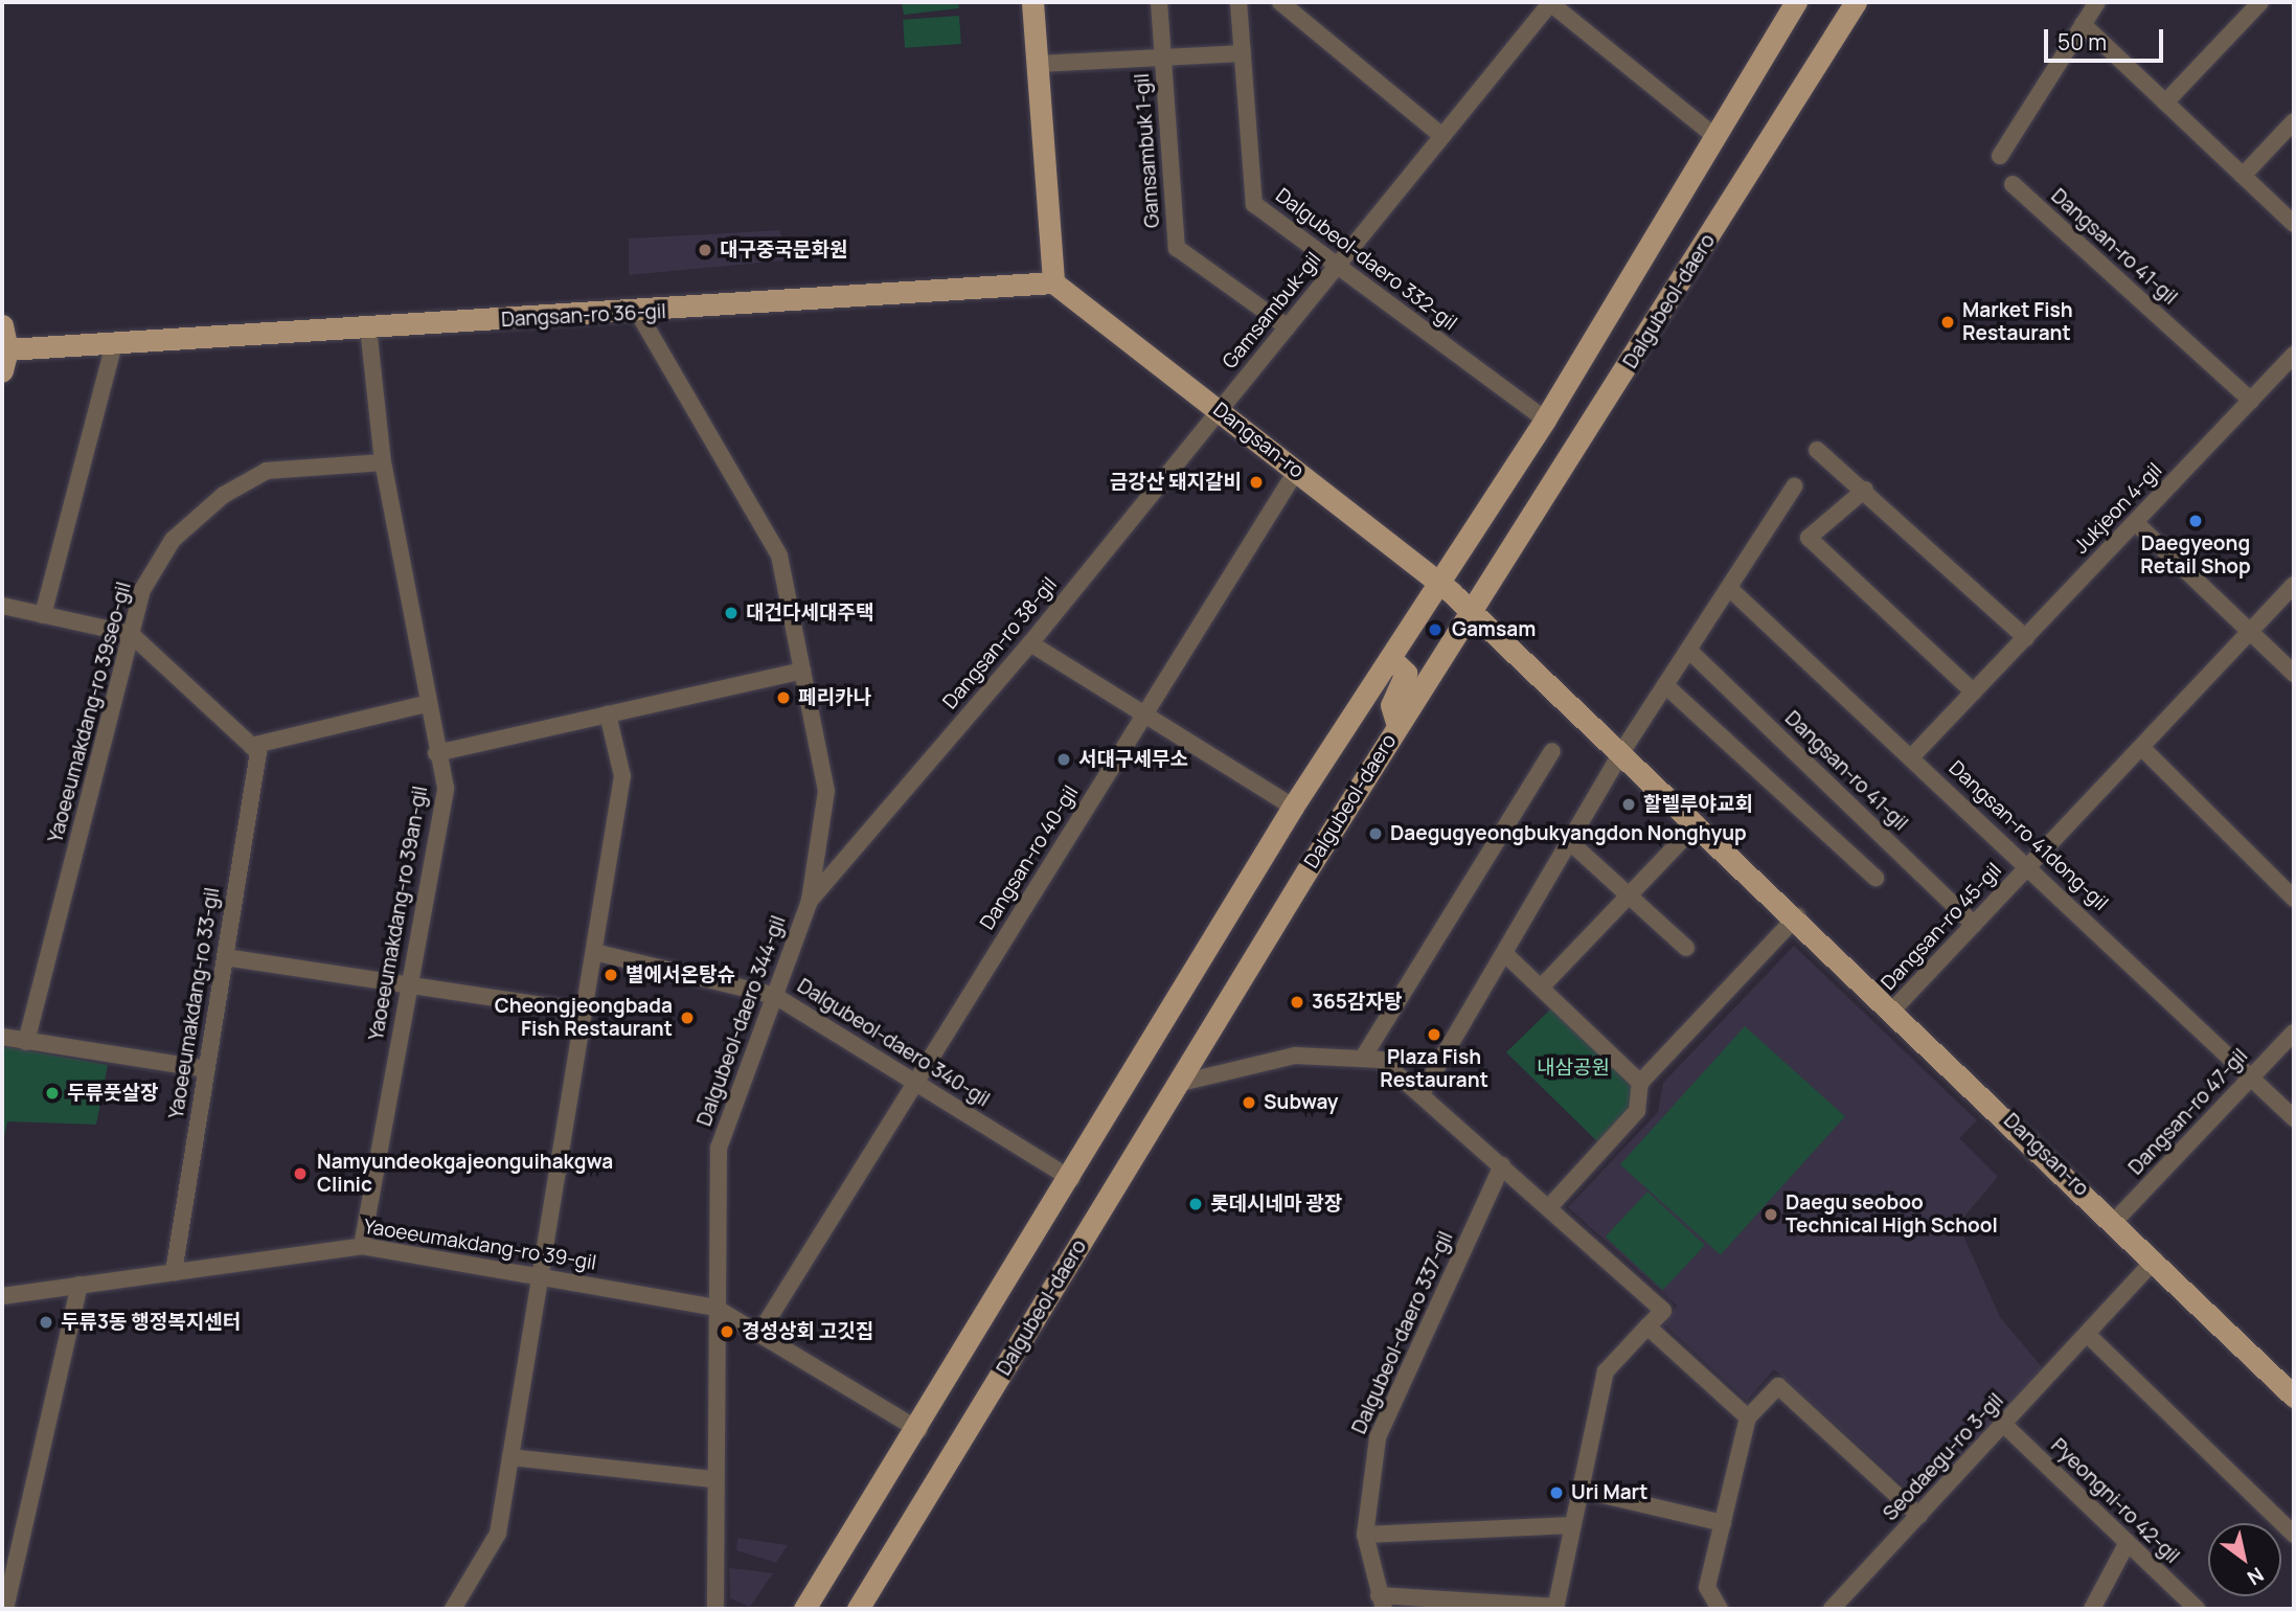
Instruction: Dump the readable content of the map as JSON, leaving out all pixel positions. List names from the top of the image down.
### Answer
{
  "streets": {
    "main road": ["Dalgubeol-daero", "Dangsan-ro 36-gil", "Dangsan-ro"],
    "street": [
      "Gamsambuk 1-gil",
      "Dangsan-ro 41-gil",
      "Dalgubeol-daero 332-gil",
      "Gamsambuk-gil",
      "Jukjeon 4-gil",
      "Dangsan-ro 38-gil",
      "Yaoeeumakdang-ro 39seo-gil",
      "Dangsan-ro 41dong-gil",
      "Dangsan-ro 40-gil",
      "Yaoeeumakdang-ro 39an-gil",
      "Dangsan-ro 45-gil",
      "Yaoeeumakdang-ro 33-gil",
      "Dalgubeol-daero 344-gil",
      "Dalgubeol-daero 340-gil",
      "Dangsan-ro 47-gil",
      "Yaoeeumakdang-ro 39-gil",
      "Dalgubeol-daero 337-gil",
      "Seodaegu-ro 3-gil",
      "Pyeongni-ro 42-gil"
    ]
  },
  "crossings": [
    ["Gamsambuk 1-gil", "Gamsambuk-gil"],
    ["Dangsan-ro 41-gil", "Jukjeon 4-gil"],
    ["Dangsan-ro 41-gil", "Dangsan-ro 45-gil"],
    ["Dalgubeol-daero 332-gil", "Dalgubeol-daero"],
    ["Dalgubeol-daero 332-gil", "Gamsambuk-gil"],
    ["Dalgubeol-daero", "Dangsan-ro"],
    ["Dalgubeol-daero", "Dalgubeol-daero 340-gil"],
    ["Dalgubeol-daero", "Yaoeeumakdang-ro 39-gil"],
    ["Gamsambuk-gil", "Dangsan-ro"],
    ["Gamsambuk-gil", "Dangsan-ro 38-gil"],
    ["Dangsan-ro 36-gil", "Dangsan-ro"],
    ["Dangsan-ro 36-gil", "Yaoeeumakdang-ro 39an-gil"],
    ["Dangsan-ro 36-gil", "Dalgubeol-daero 344-gil"],
    ["Dangsan-ro", "Dangsan-ro 38-gil"],
    ["Dangsan-ro", "Dangsan-ro 40-gil"],
    ["Dangsan-ro", "Dangsan-ro 45-gil"],
    ["Dangsan-ro", "Dangsan-ro 47-gil"],
    ["Dangsan-ro", "Seodaegu-ro 3-gil"],
    ["Jukjeon 4-gil", "Dangsan-ro 41dong-gil"],
    ["Dangsan-ro 38-gil", "Dalgubeol-daero 344-gil"],
    ["Yaoeeumakdang-ro 39seo-gil", "Yaoeeumakdang-ro 39an-gil"],
    ["Dangsan-ro 41dong-gil", "Dangsan-ro 45-gil"],
    ["Dangsan-ro 41dong-gil", "Dangsan-ro 47-gil"],
    ["Dangsan-ro 40-gil", "Dalgubeol-daero 340-gil"],
    ["Yaoeeumakdang-ro 39an-gil", "Yaoeeumakdang-ro 39-gil"],
    ["Yaoeeumakdang-ro 33-gil", "Yaoeeumakdang-ro 39-gil"],
    ["Dalgubeol-daero 344-gil", "Dalgubeol-daero 340-gil"],
    ["Dalgubeol-daero 344-gil", "Yaoeeumakdang-ro 39-gil"],
    ["Seodaegu-ro 3-gil", "Pyeongni-ro 42-gil"]
  ],
  "parks": ["내삼공원"],
  "places": [
    "대구중국문화원",
    "Market Fish Restaurant",
    "금강산 돼지갈비",
    "Daegyeong Retail Shop",
    "대건다세대주택",
    "Gamsam",
    "페리카나",
    "서대구세무소",
    "할렐루야교회",
    "Daegugyeongbukyangdon Nonghyup",
    "별에서온탕슈",
    "365감자탕",
    "Cheongjeongbada Fish Restaurant",
    "Plaza Fish Restaurant",
    "두류풋살장",
    "Subway",
    "Namyundeokgajeonguihakgwa Clinic",
    "롯데시네마 광장",
    "Daegu seoboo Technical High School",
    "두류3동 행정복지센터",
    "경성상회 고깃집",
    "Uri Mart"
  ],
  "scale_bar": "50 m",
  "north": "bottom right"
}
